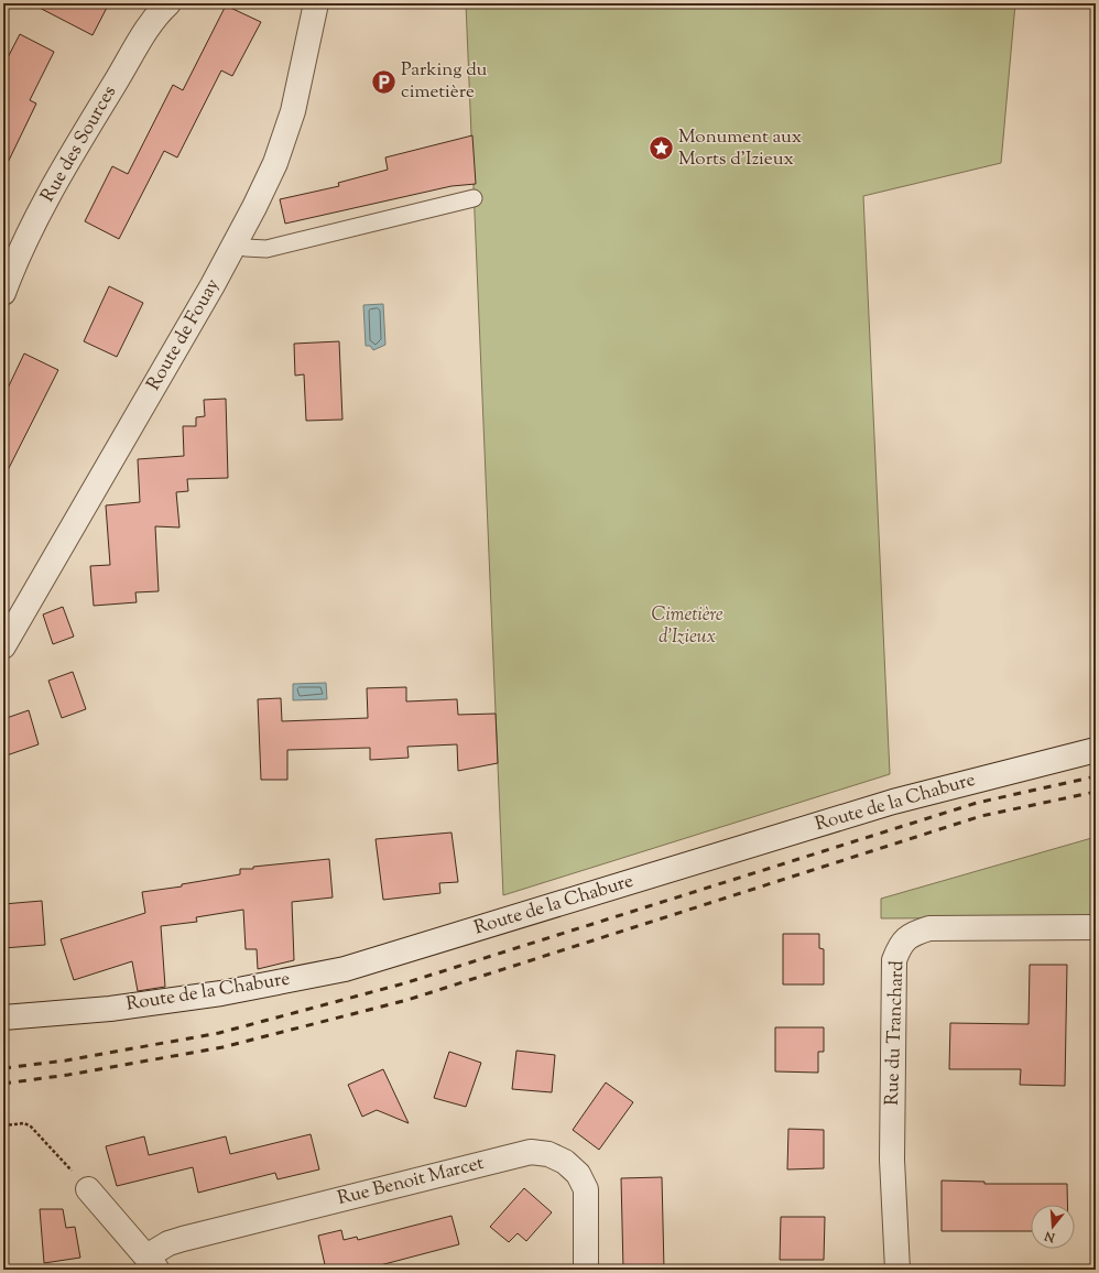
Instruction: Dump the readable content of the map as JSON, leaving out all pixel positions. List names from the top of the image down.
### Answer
{
  "streets": {
    "street": [
      "Rue des Sources",
      "Route de Fouay",
      "Route de la Chabure",
      "Rue du Tranchard",
      "Rue Benoit Marcet"
    ]
  },
  "parks": ["Cimetière d'Izieux"],
  "places": {
    "parking": ["Parking du cimetière"],
    "place": ["Monument aux Morts d'Izieux"]
  },
  "north": "bottom"
}
